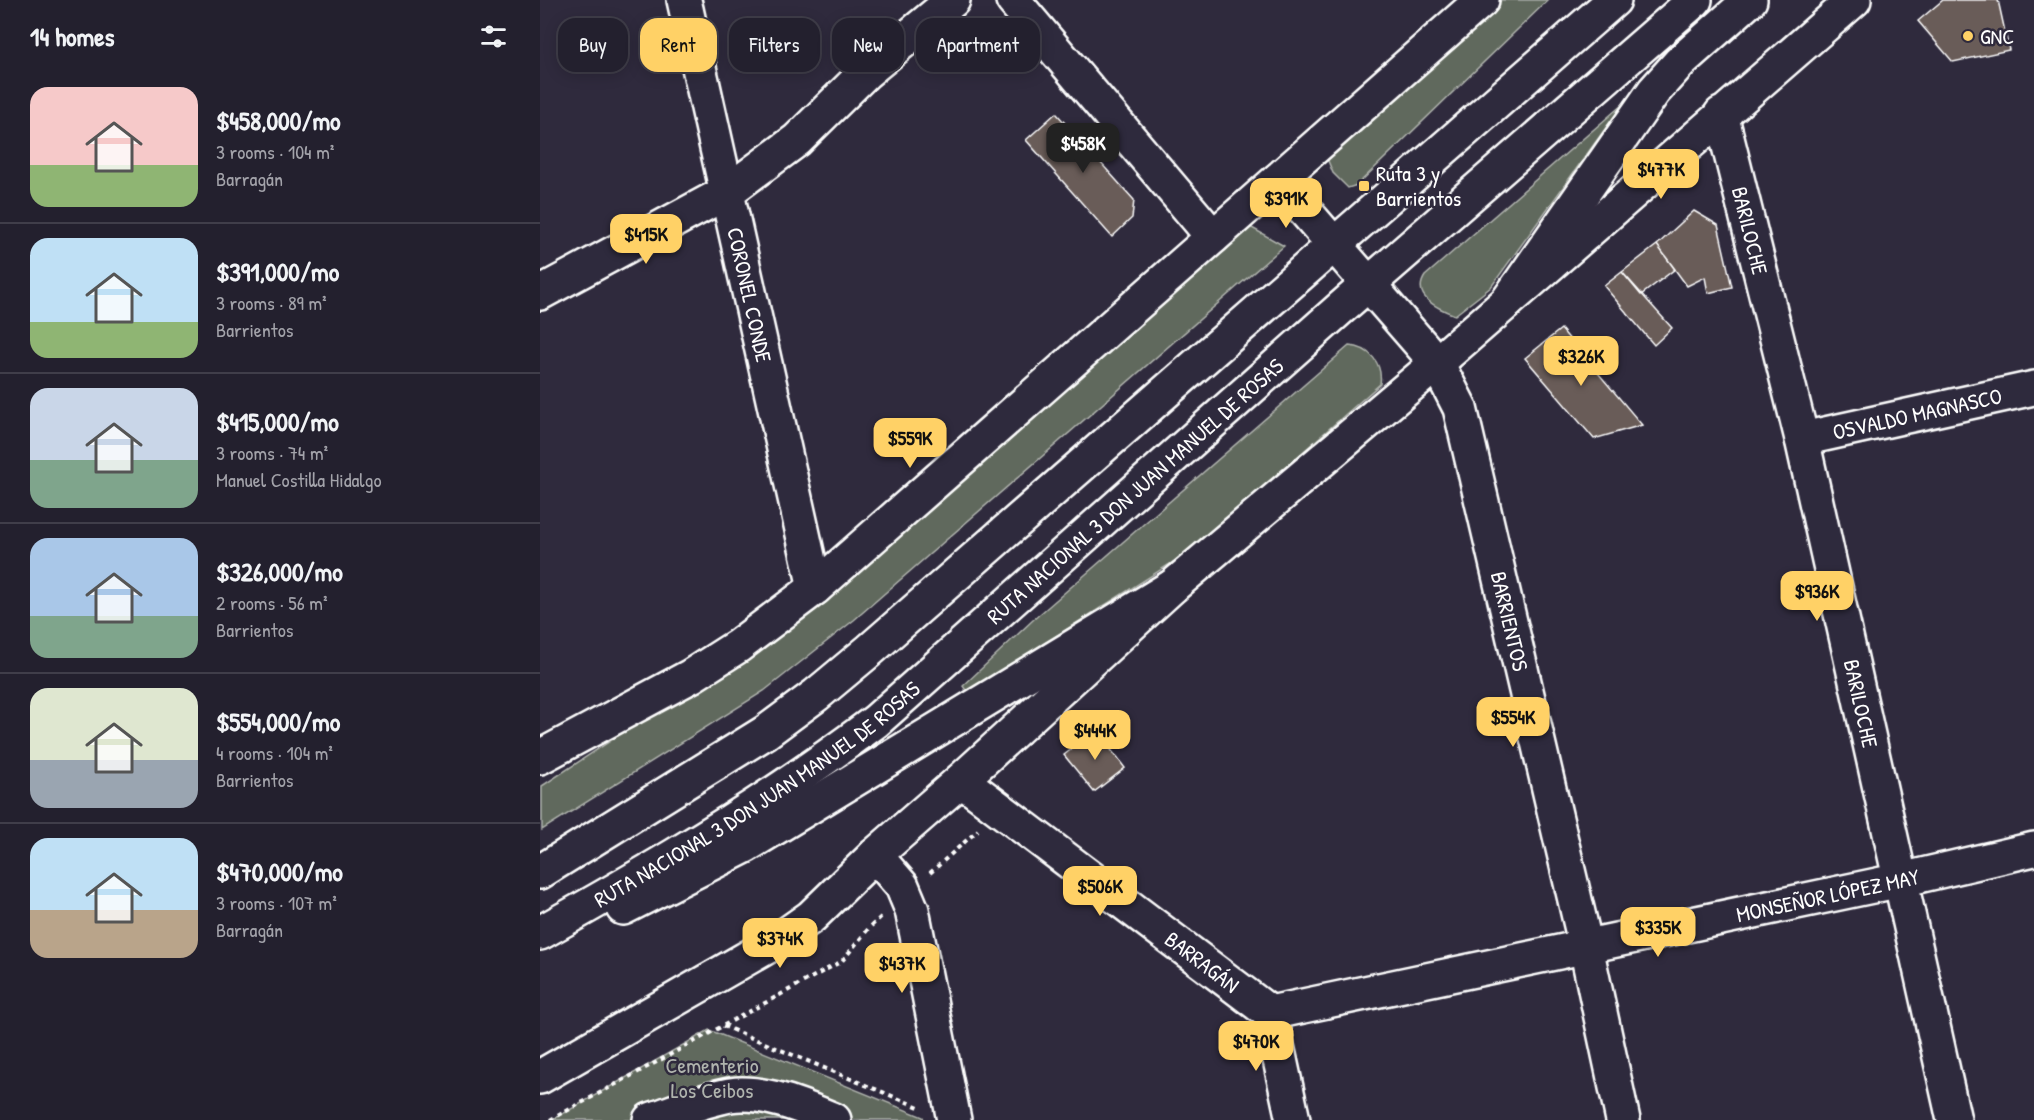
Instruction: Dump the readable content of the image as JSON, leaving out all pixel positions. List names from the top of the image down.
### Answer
{
  "streets": {
    "main road": [
      "BARILOCHE",
      "CORONEL CONDE",
      "OSVALDO MAGNASCO",
      "RUTA NACIONAL 3 DON JUAN MANUEL DE ROSAS",
      "BARRIENTOS",
      "MONSEÑOR LÓPEZ MAY",
      "BARRAGÁN"
    ]
  },
  "crossings": [
    ["BARILOCHE", "OSVALDO MAGNASCO"],
    ["BARILOCHE", "MONSEÑOR LÓPEZ MAY"],
    ["RUTA NACIONAL 3 DON JUAN MANUEL DE ROSAS", "BARRIENTOS"],
    ["BARRIENTOS", "MONSEÑOR LÓPEZ MAY"],
    ["MONSEÑOR LÓPEZ MAY", "BARRAGÁN"]
  ],
  "parks": ["Cementerio Los Ceibos"],
  "places": {
    "other": ["GNC"],
    "transit": ["Ruta 3 y Barrientos"]
  },
  "page": {
    "heading": "14 homes",
    "chip": [
      "Buy",
      "Rent",
      "Filters",
      "New",
      "Apartment"
    ],
    "list": [
      {
        "name": "$458,000/mo",
        "note": "3 rooms · 104 m² · Barragán"
      },
      {
        "name": "$391,000/mo",
        "note": "3 rooms · 89 m² · Barrientos"
      },
      {
        "name": "$415,000/mo",
        "note": "3 rooms · 74 m² · Manuel Costilla Hidalgo"
      },
      {
        "name": "$326,000/mo",
        "note": "2 rooms · 56 m² · Barrientos"
      },
      {
        "name": "$554,000/mo",
        "note": "4 rooms · 104 m² · Barrientos"
      },
      {
        "name": "$470,000/mo",
        "note": "3 rooms · 107 m² · Barragán"
      }
    ],
    "price": [
      "$458K",
      "$477K",
      "$391K",
      "$415K",
      "$326K",
      "$559K",
      "$936K",
      "$554K",
      "$444K",
      "$506K",
      "$335K",
      "$374K",
      "$437K",
      "$470K"
    ]
  }
}
